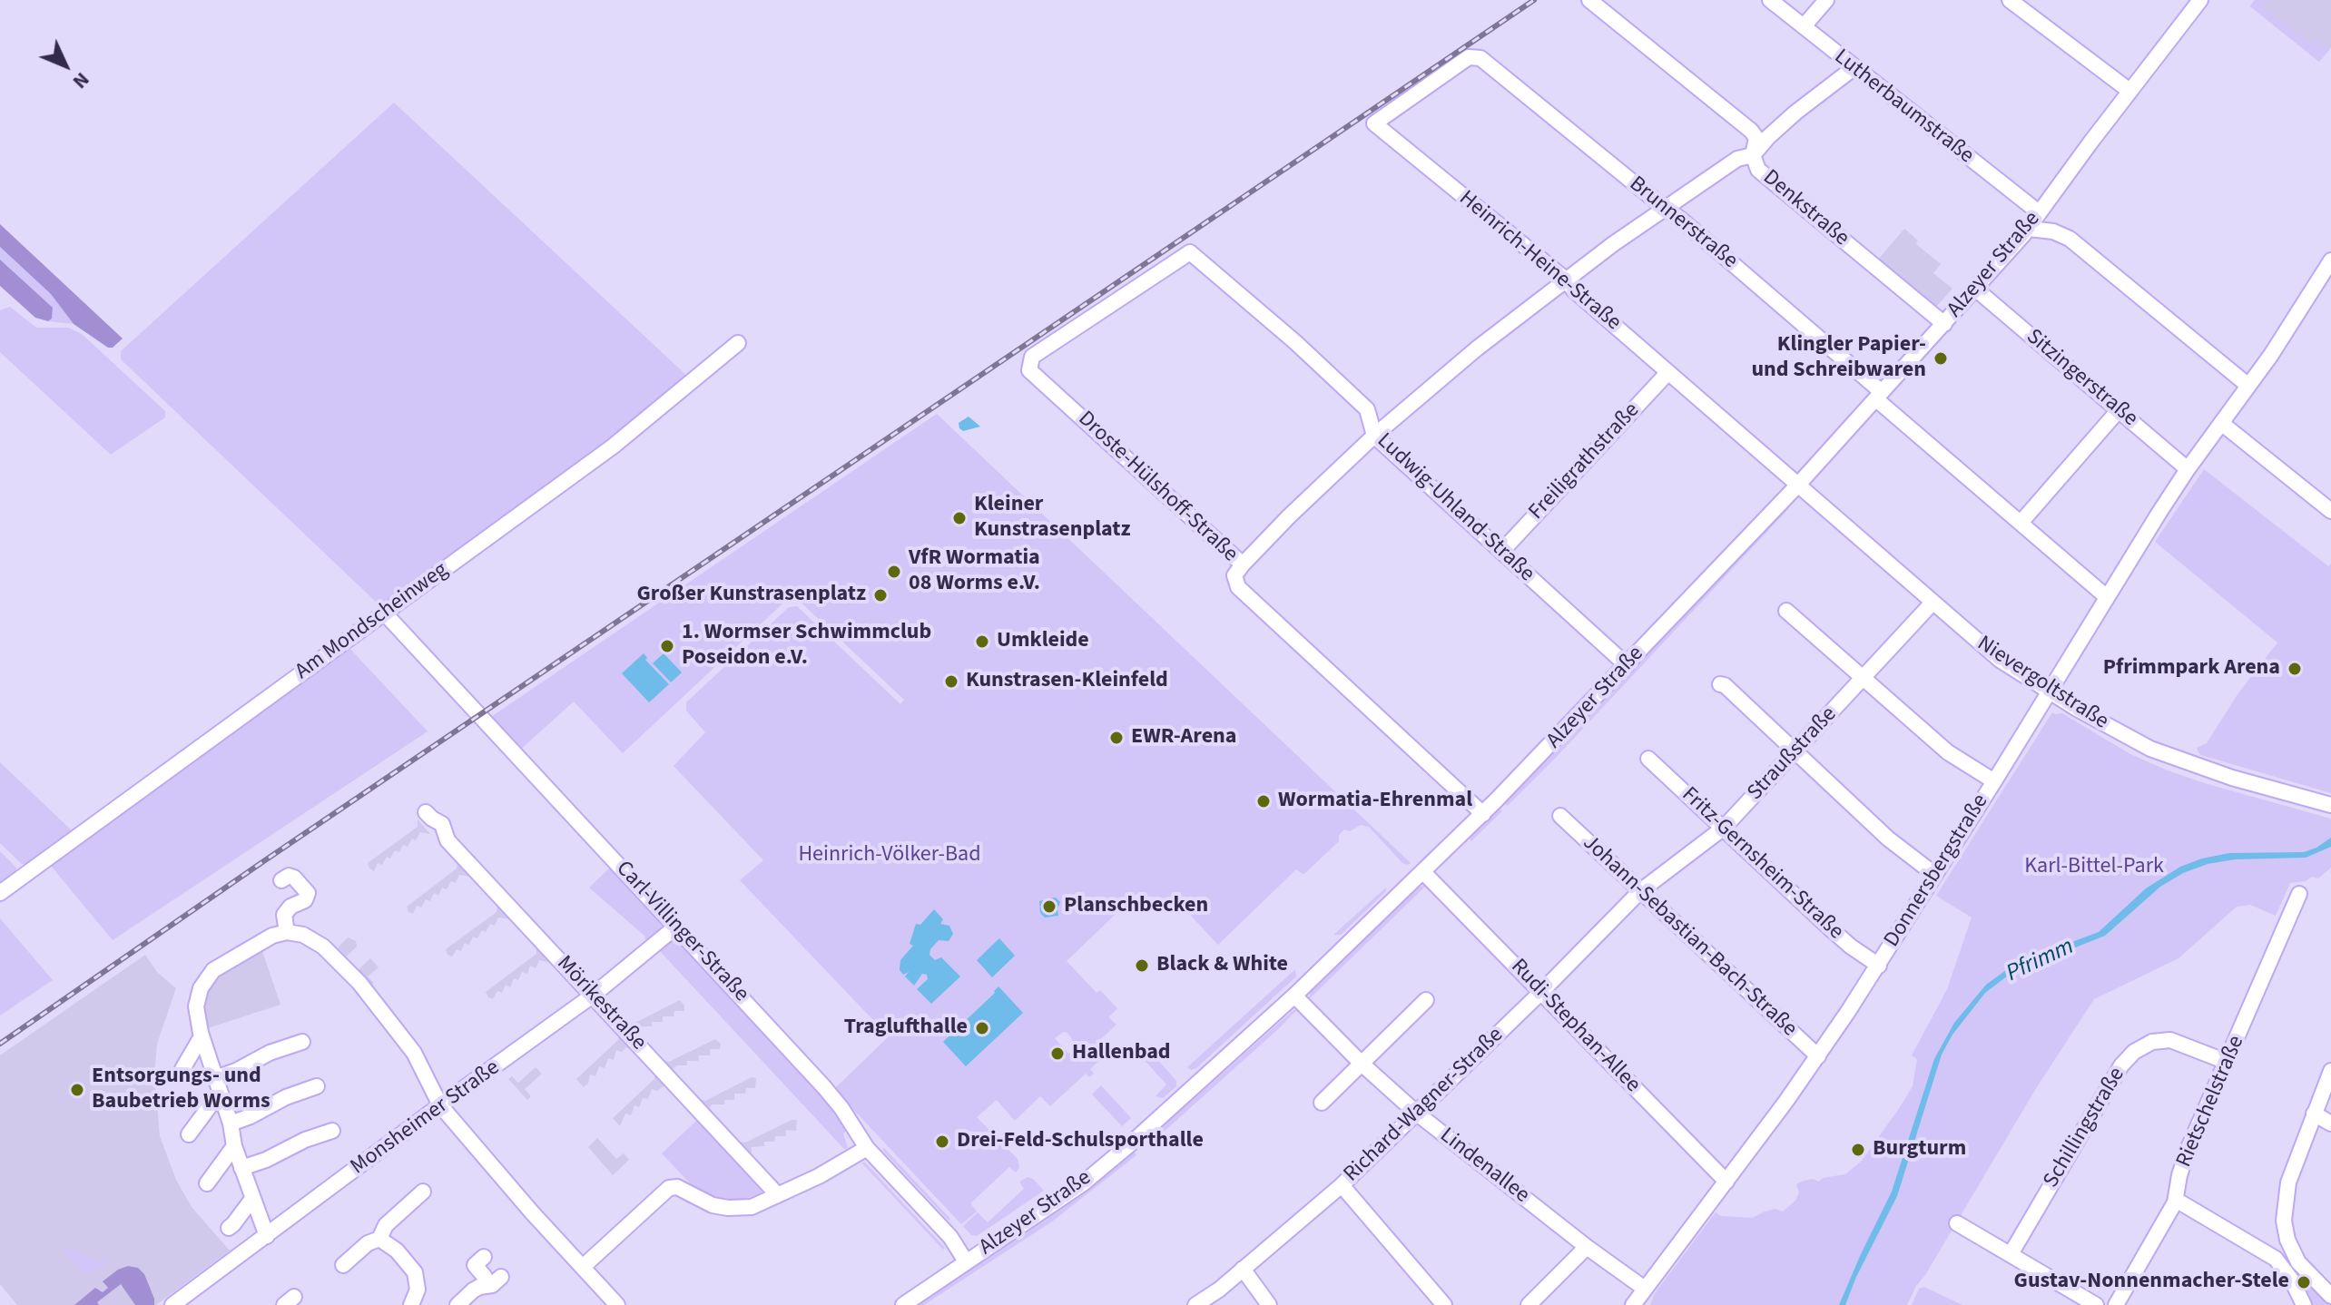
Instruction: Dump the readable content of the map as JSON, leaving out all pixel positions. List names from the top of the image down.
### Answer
{
  "streets": {
    "street": [
      "Lutherbaumstraße",
      "Denkstraße",
      "Brunnerstraße",
      "Heinrich-Heine-Straße",
      "Alzeyer Straße",
      "Sitzingerstraße",
      "Freiligrathstraße",
      "Droste-Hülshoff-Straße",
      "Ludwig-Uhland-Straße",
      "Am Mondscheinweg",
      "Nievergoltstraße",
      "Straußstraße",
      "Fritz-Gernsheim-Straße",
      "Donnersbergstraße",
      "Carl-Villinger-Straße",
      "Johann-Sebastian-Bach-Straße",
      "Mörikestraße",
      "Rudi-Stephan-Allee",
      "Rietschelstraße",
      "Richard-Wagner-Straße",
      "Monsheimer Straße",
      "Schillingstraße",
      "Lindenallee"
    ]
  },
  "crossings": [
    ["Lutherbaumstraße", "Alzeyer Straße"],
    ["Denkstraße", "Alzeyer Straße"],
    ["Brunnerstraße", "Heinrich-Heine-Straße"],
    ["Brunnerstraße", "Alzeyer Straße"],
    ["Brunnerstraße", "Donnersbergstraße"],
    ["Heinrich-Heine-Straße", "Alzeyer Straße"],
    ["Heinrich-Heine-Straße", "Freiligrathstraße"],
    ["Heinrich-Heine-Straße", "Nievergoltstraße"],
    ["Alzeyer Straße", "Sitzingerstraße"],
    ["Alzeyer Straße", "Droste-Hülshoff-Straße"],
    ["Alzeyer Straße", "Ludwig-Uhland-Straße"],
    ["Alzeyer Straße", "Nievergoltstraße"],
    ["Alzeyer Straße", "Carl-Villinger-Straße"],
    ["Alzeyer Straße", "Rudi-Stephan-Allee"],
    ["Alzeyer Straße", "Lindenallee"],
    ["Sitzingerstraße", "Donnersbergstraße"],
    ["Freiligrathstraße", "Ludwig-Uhland-Straße"],
    ["Droste-Hülshoff-Straße", "Ludwig-Uhland-Straße"],
    ["Am Mondscheinweg", "Carl-Villinger-Straße"],
    ["Nievergoltstraße", "Straußstraße"],
    ["Nievergoltstraße", "Donnersbergstraße"],
    ["Straußstraße", "Fritz-Gernsheim-Straße"],
    ["Straußstraße", "Johann-Sebastian-Bach-Straße"],
    ["Straußstraße", "Richard-Wagner-Straße"],
    ["Fritz-Gernsheim-Straße", "Donnersbergstraße"],
    ["Donnersbergstraße", "Johann-Sebastian-Bach-Straße"],
    ["Donnersbergstraße", "Rudi-Stephan-Allee"],
    ["Donnersbergstraße", "Lindenallee"],
    ["Carl-Villinger-Straße", "Monsheimer Straße"],
    ["Johann-Sebastian-Bach-Straße", "Richard-Wagner-Straße"],
    ["Mörikestraße", "Monsheimer Straße"],
    ["Rudi-Stephan-Allee", "Richard-Wagner-Straße"],
    ["Rietschelstraße", "Schillingstraße"],
    ["Richard-Wagner-Straße", "Lindenallee"]
  ],
  "water": ["Pfrimm"],
  "parks": ["Heinrich-Völker-Bad", "Karl-Bittel-Park"],
  "places": [
    "Klingler Papier- und Schreibwaren",
    "Kleiner Kunstrasenplatz",
    "VfR Wormatia 08 Worms e.V.",
    "Großer Kunstrasenplatz",
    "Umkleide",
    "1. Wormser Schwimmclub Poseidon e.V.",
    "Pfrimmpark Arena",
    "Kunstrasen-Kleinfeld",
    "EWR-Arena",
    "Wormatia-Ehrenmal",
    "Planschbecken",
    "Black & White",
    "Traglufthalle",
    "Hallenbad",
    "Entsorgungs- und Baubetrieb Worms",
    "Drei-Feld-Schulsporthalle",
    "Burgturm",
    "Gustav-Nonnenmacher-Stele"
  ],
  "north": "bottom right"
}
